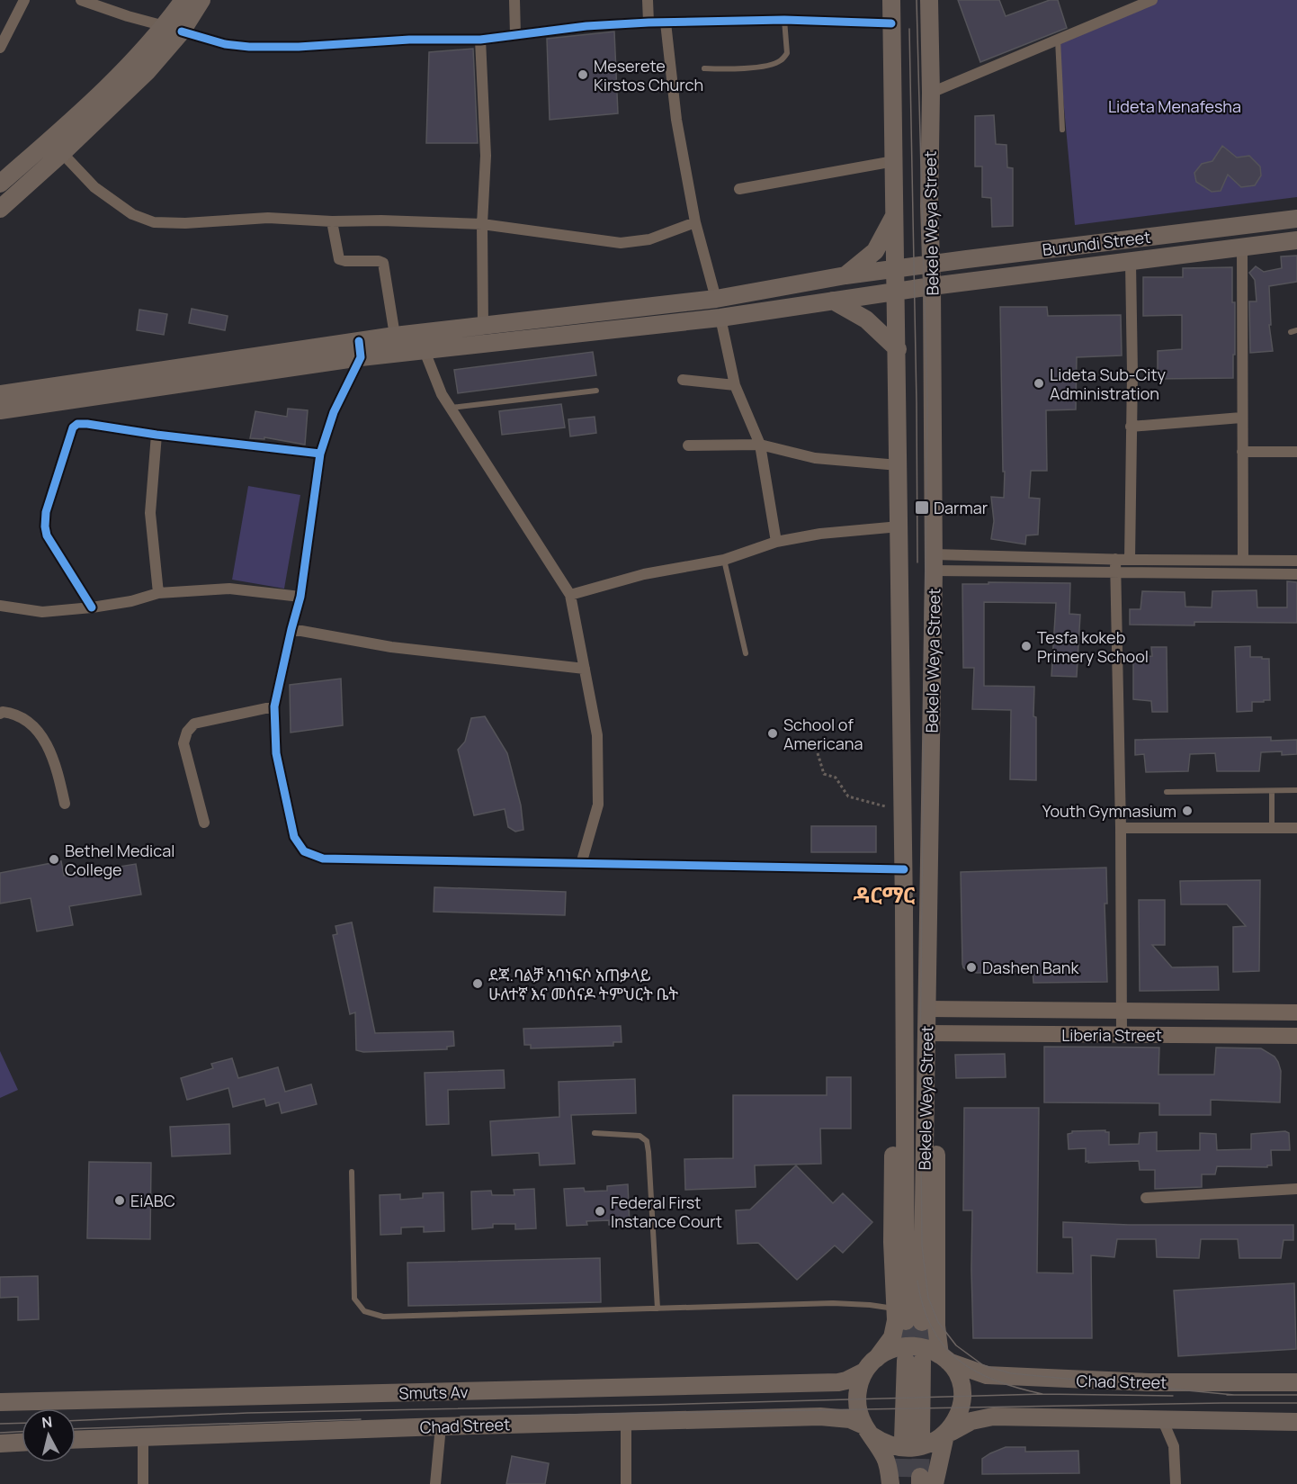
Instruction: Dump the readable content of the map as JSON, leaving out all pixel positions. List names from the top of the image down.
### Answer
{
  "streets": {
    "main road": [
      "Bekele Weya Street",
      "Burundi Street",
      "Chad Street",
      "Smuts Av"
    ],
    "street": ["Liberia Street"]
  },
  "crossings": [
    ["Bekele Weya Street", "Burundi Street"],
    ["Bekele Weya Street", "Liberia Street"],
    ["Chad Street", "Smuts Av"]
  ],
  "districts": ["ዳርማር"],
  "parks": ["Lideta Menafesha"],
  "places": {
    "other": [
      "Meserete Kirstos Church",
      "Lideta Sub-City Administration",
      "Tesfa kokeb Primery School",
      "School of Americana",
      "Youth Gymnasium",
      "Bethel Medical College",
      "Dashen Bank",
      "ደጃ.ባልቻ አባነፍሶ አጠቃላይ ሁለተኛ እና መሰናዶ ትምህርት ቤት",
      "EiABC",
      "Federal First Instance Court"
    ],
    "transit": ["Darmar"]
  },
  "north": "top"
}
